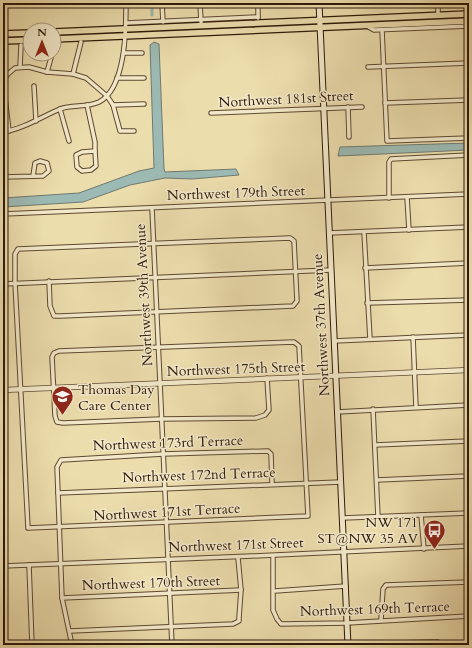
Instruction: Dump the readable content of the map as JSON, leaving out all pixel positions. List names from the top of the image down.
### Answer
{
  "streets": {
    "main road": ["Northwest 37th Avenue"],
    "street": [
      "Northwest 181st Street",
      "Northwest 179th Street",
      "Northwest 39th Avenue",
      "Northwest 175th Street",
      "Northwest 173rd Terrace",
      "Northwest 172nd Terrace",
      "Northwest 171st Terrace",
      "Northwest 171st Street",
      "Northwest 170th Street",
      "Northwest 169th Terrace"
    ]
  },
  "crossings": [
    ["Northwest 181st Street", "Northwest 37th Avenue"],
    ["Northwest 179th Street", "Northwest 39th Avenue"],
    ["Northwest 179th Street", "Northwest 37th Avenue"],
    ["Northwest 39th Avenue", "Northwest 175th Street"],
    ["Northwest 39th Avenue", "Northwest 173rd Terrace"],
    ["Northwest 39th Avenue", "Northwest 172nd Terrace"],
    ["Northwest 39th Avenue", "Northwest 171st Terrace"],
    ["Northwest 39th Avenue", "Northwest 171st Street"],
    ["Northwest 39th Avenue", "Northwest 170th Street"],
    ["Northwest 37th Avenue", "Northwest 175th Street"],
    ["Northwest 37th Avenue", "Northwest 172nd Terrace"],
    ["Northwest 37th Avenue", "Northwest 171st Street"],
    ["Northwest 37th Avenue", "Northwest 169th Terrace"],
    ["Northwest 175th Street", "Northwest 171st Terrace"],
    ["Northwest 173rd Terrace", "Northwest 172nd Terrace"],
    ["Northwest 172nd Terrace", "Northwest 171st Terrace"]
  ],
  "places": {
    "school or university": ["Thomas Day Care Center"],
    "bus stop": ["NW 171 ST@NW 35 AV"]
  },
  "north": "top"
}
